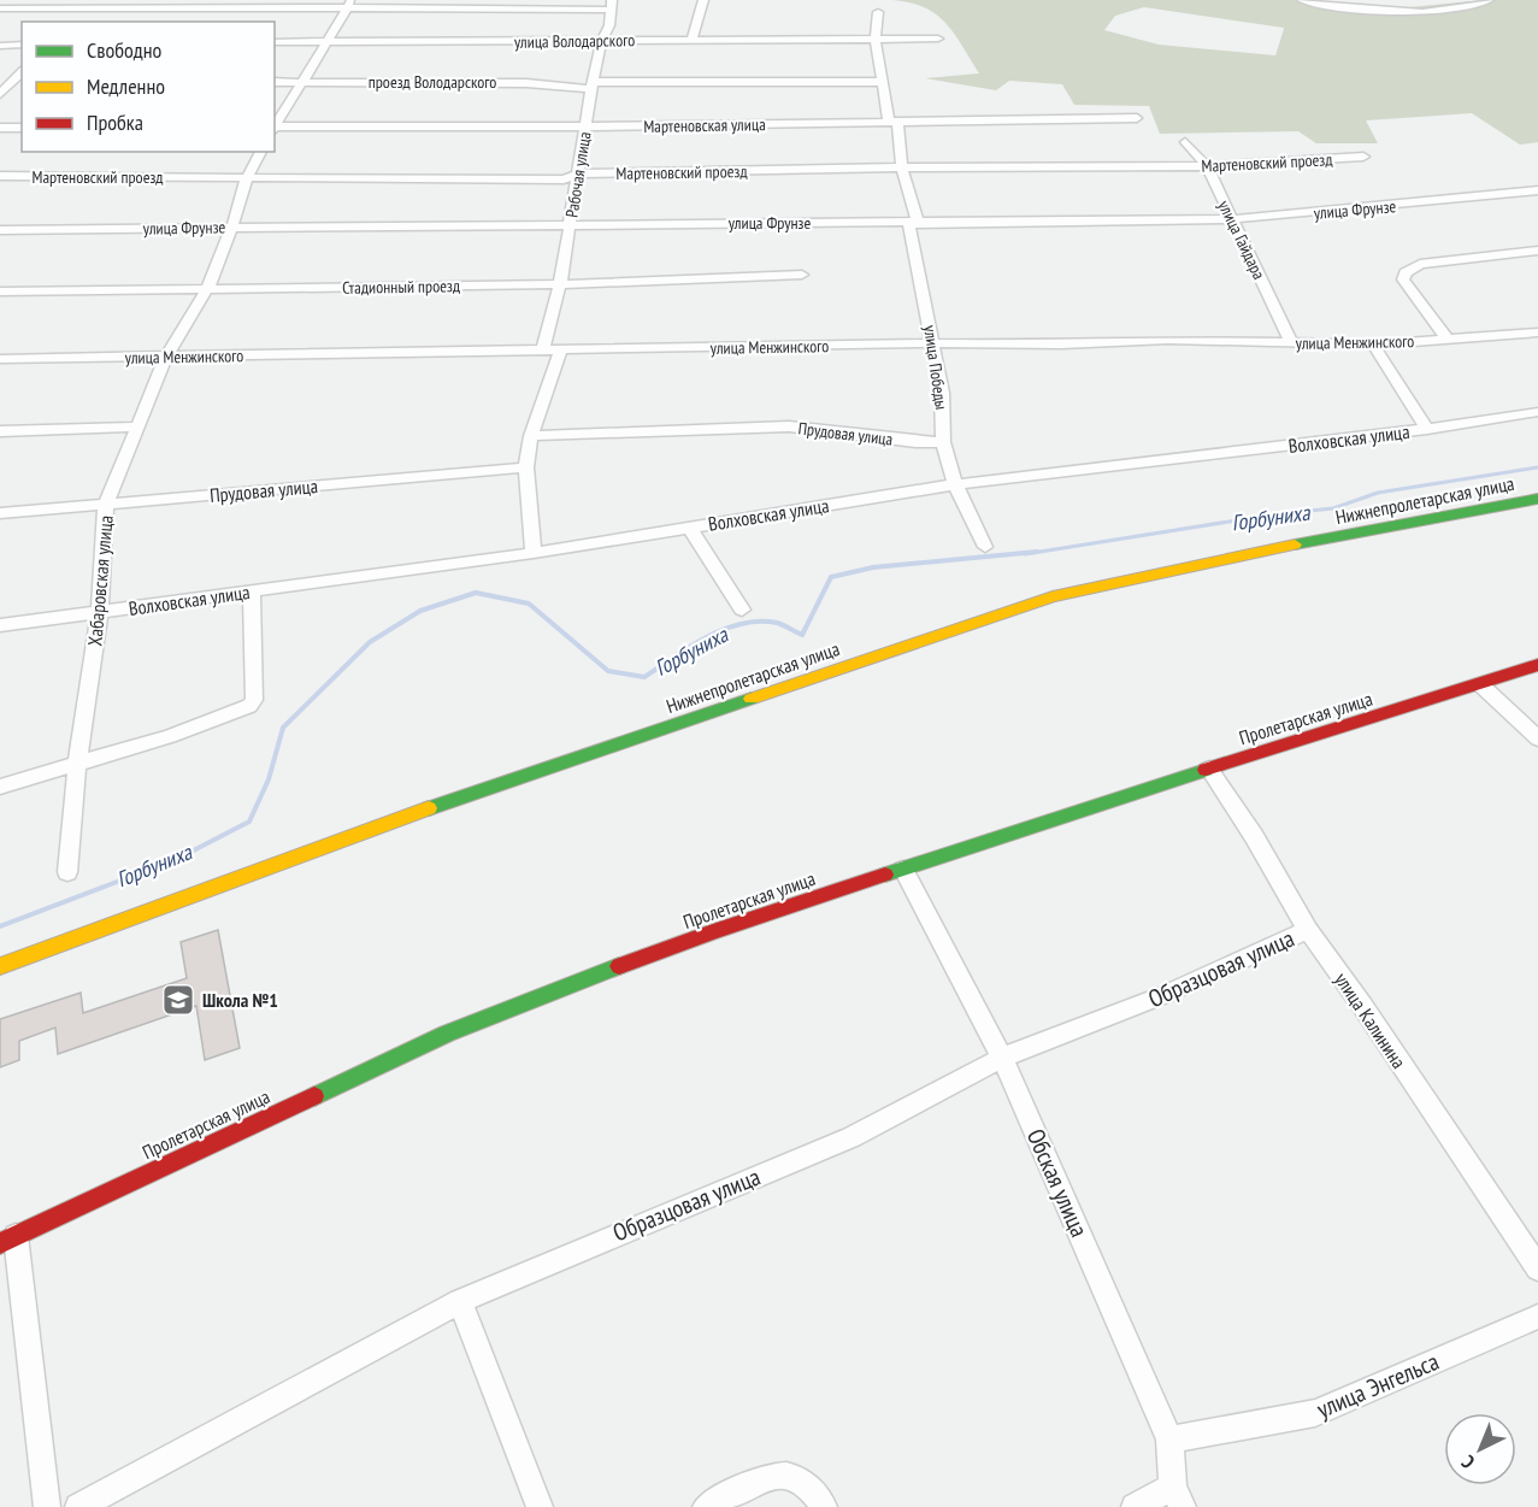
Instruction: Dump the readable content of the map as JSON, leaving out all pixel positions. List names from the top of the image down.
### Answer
{
  "streets": {
    "main road": ["Нижнепролетарская улица", "Пролетарская улица"],
    "street": [
      "улица Володарского",
      "проезд Володарского",
      "Мартеновская улица",
      "Мартеновский проезд",
      "Рабочая улица",
      "улица Фрунзе",
      "улица Гайдара",
      "Стадионный проезд",
      "улица Менжинского",
      "улица Победы",
      "Прудовая улица",
      "Волховская улица",
      "Хабаровская улица",
      "Образцовая улица",
      "улица Калинина",
      "Обская улица",
      "улица Энгельса"
    ]
  },
  "crossings": [
    ["улица Володарского", "Рабочая улица"],
    ["улица Володарского", "улица Победы"],
    ["проезд Володарского", "Рабочая улица"],
    ["проезд Володарского", "улица Победы"],
    ["Мартеновская улица", "Рабочая улица"],
    ["Мартеновская улица", "улица Победы"],
    ["Мартеновский проезд", "Рабочая улица"],
    ["Мартеновский проезд", "улица Гайдара"],
    ["Мартеновский проезд", "улица Победы"],
    ["Мартеновский проезд", "Хабаровская улица"],
    ["Рабочая улица", "улица Фрунзе"],
    ["Рабочая улица", "Стадионный проезд"],
    ["Рабочая улица", "улица Менжинского"],
    ["улица Фрунзе", "улица Гайдара"],
    ["улица Фрунзе", "улица Победы"],
    ["улица Фрунзе", "Хабаровская улица"],
    ["улица Гайдара", "улица Менжинского"],
    ["Стадионный проезд", "Хабаровская улица"],
    ["улица Менжинского", "улица Победы"],
    ["улица Менжинского", "Хабаровская улица"],
    ["улица Победы", "Прудовая улица"],
    ["улица Победы", "Волховская улица"],
    ["Прудовая улица", "Хабаровская улица"],
    ["Волховская улица", "Хабаровская улица"],
    ["Пролетарская улица", "улица Калинина"],
    ["Пролетарская улица", "Обская улица"],
    ["Образцовая улица", "улица Калинина"],
    ["Образцовая улица", "Обская улица"],
    ["Обская улица", "улица Энгельса"]
  ],
  "water": ["Горбуниха"],
  "places": {
    "school or university": ["Школа №1"]
  },
  "legend": ["Свободно", "Медленно", "Пробка"],
  "north": "bottom left"
}
